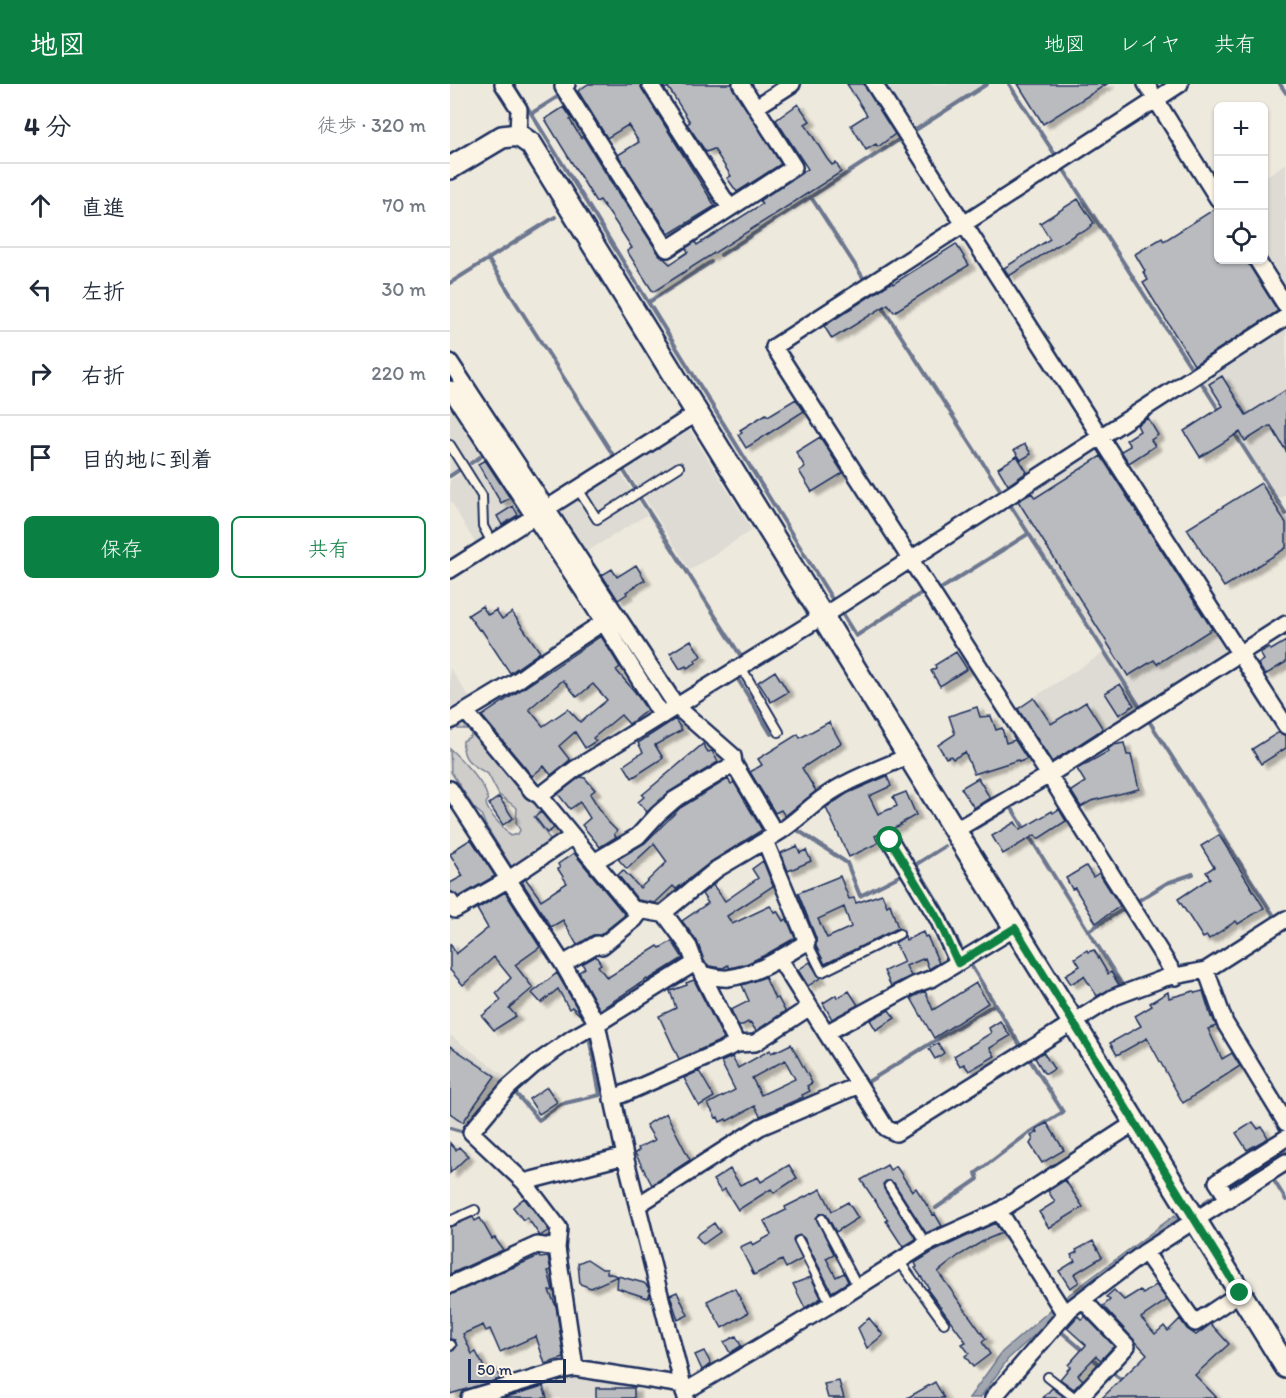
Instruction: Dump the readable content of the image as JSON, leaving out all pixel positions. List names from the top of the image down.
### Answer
{
  "scale_bar": "50 m",
  "page": {
    "header": "地図",
    "nav": ["地図", "レイヤ", "共有"],
    "heading": ["4 分", "徒歩 · 320 m"],
    "map_buttons": ["+", "−"],
    "list": [
      ["直進", "70 m"],
      ["左折", "30 m"],
      ["右折", "220 m"],
      "目的地に到着"
    ],
    "buttons": ["保存", "共有"],
    "scale": "50 m"
  }
}
